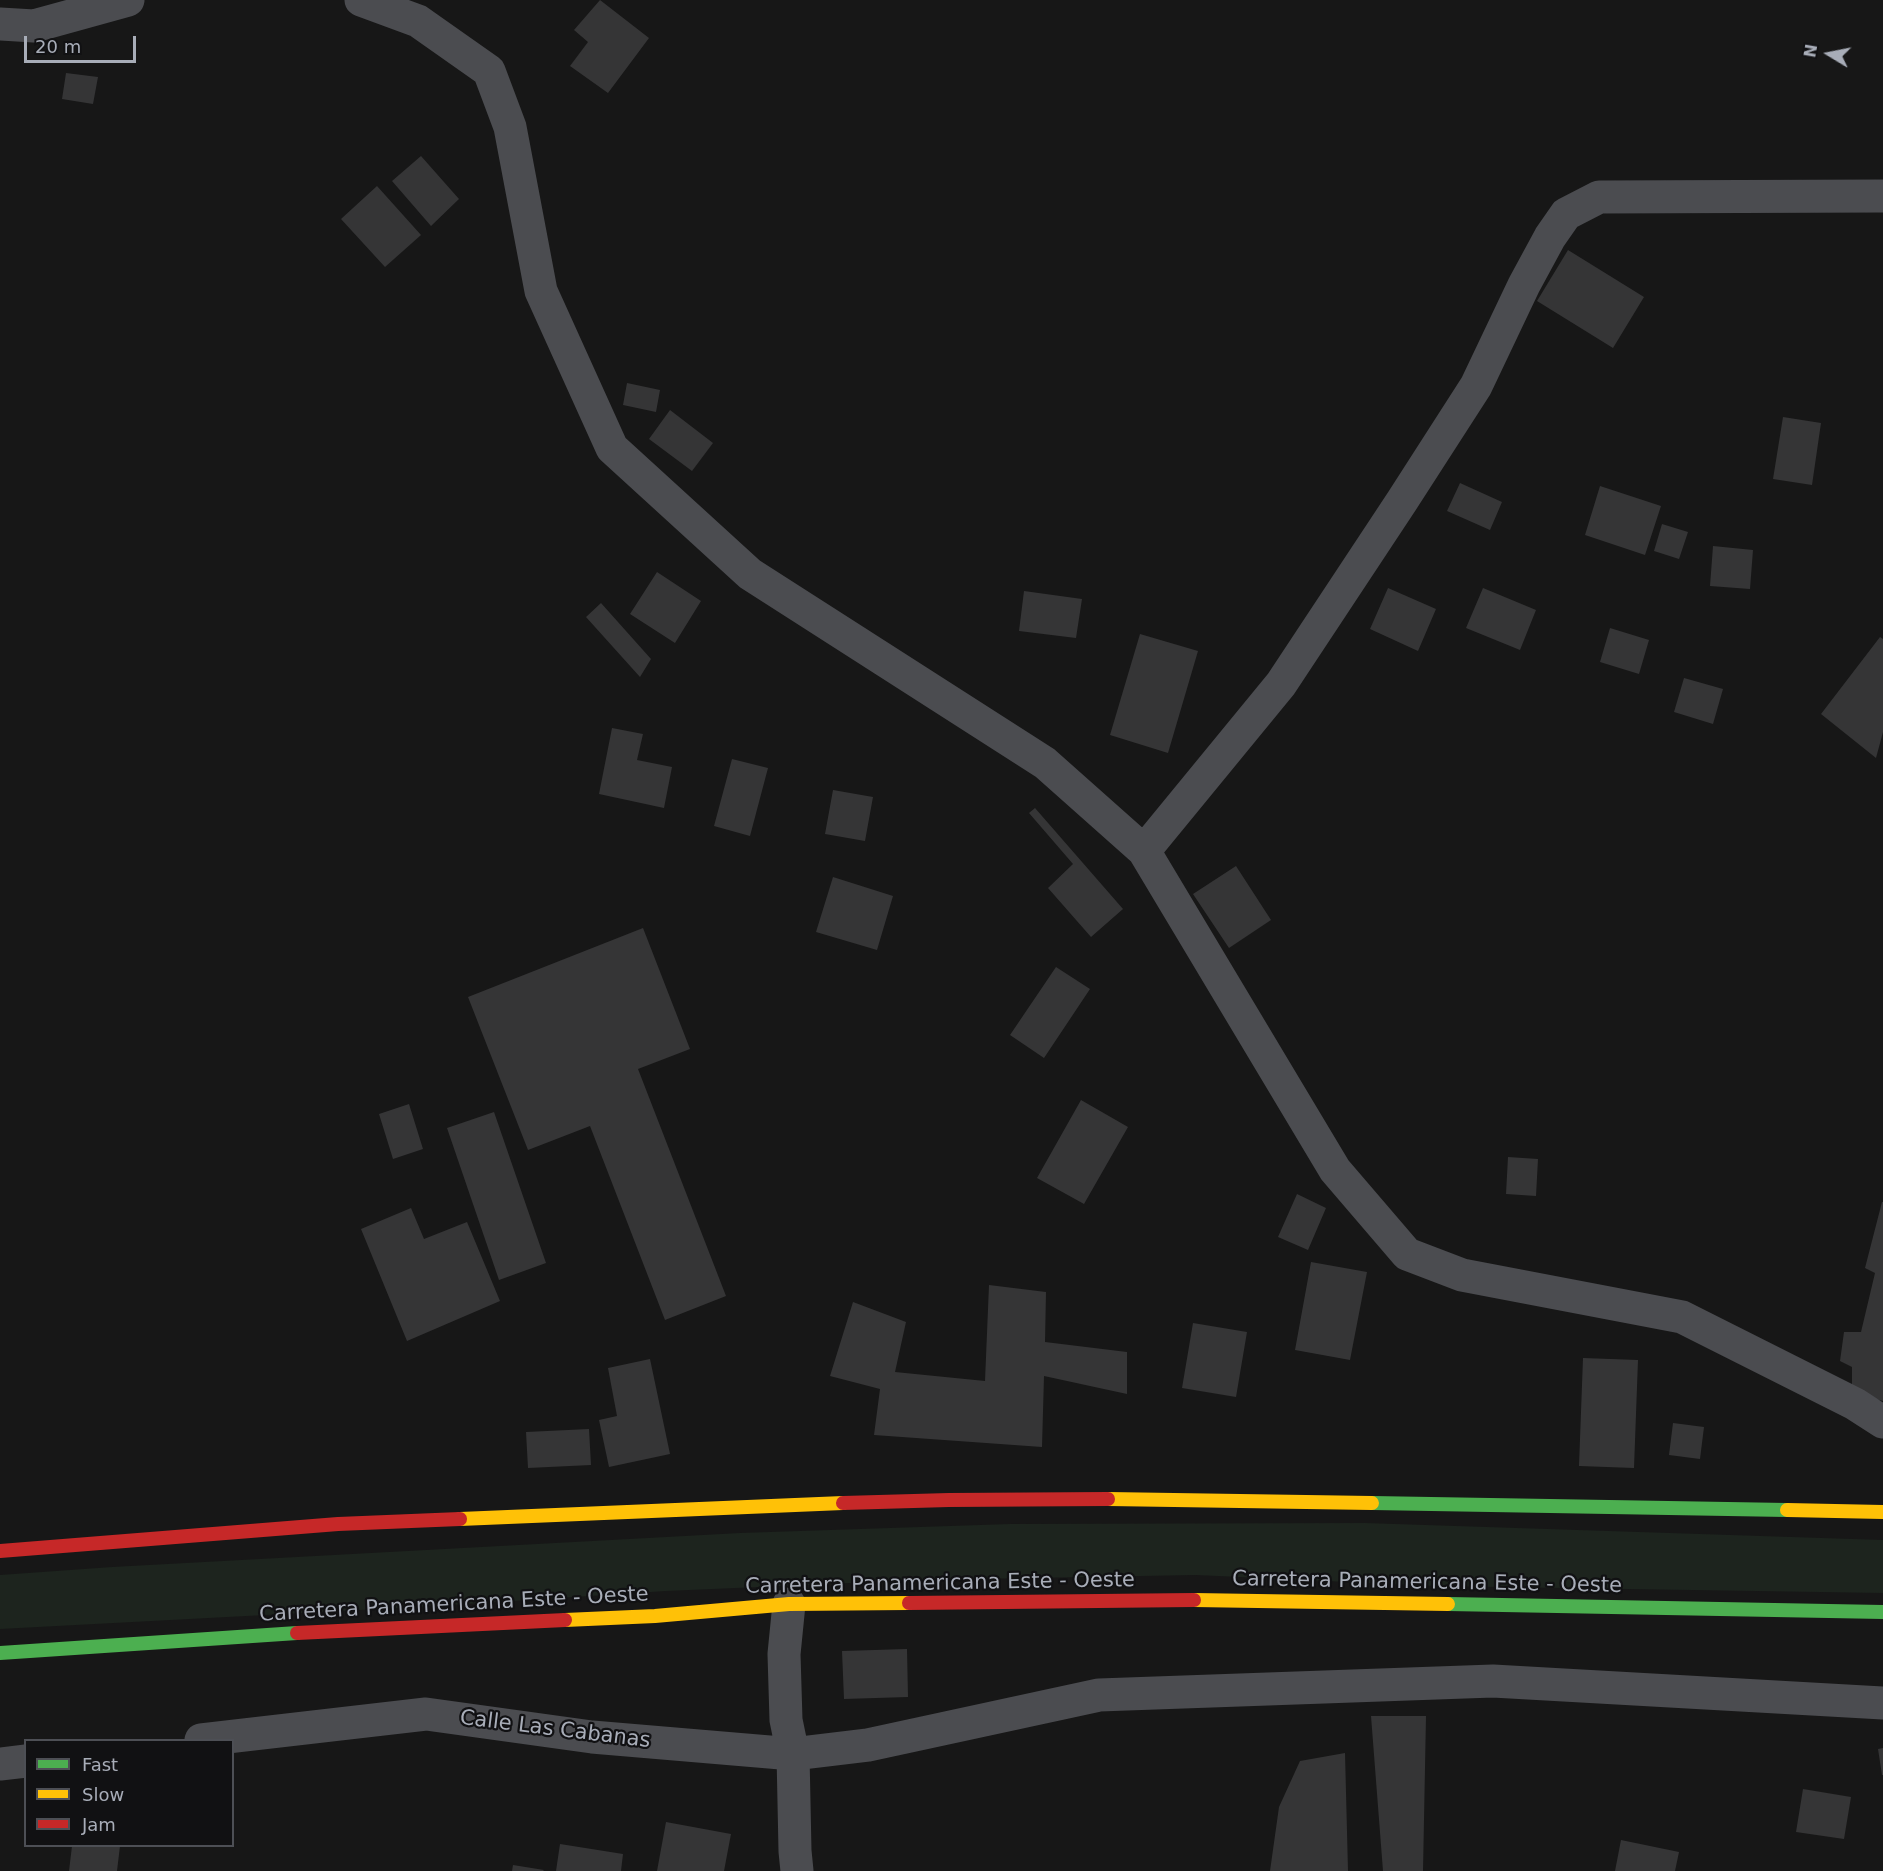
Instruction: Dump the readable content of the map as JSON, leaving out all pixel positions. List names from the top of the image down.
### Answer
{
  "streets": {
    "highway": ["Carretera Panamericana Este - Oeste"],
    "street": ["Calle Las Cabanas"]
  },
  "legend": ["Fast", "Slow", "Jam"],
  "scale_bar": "20 m",
  "north": "left"
}
